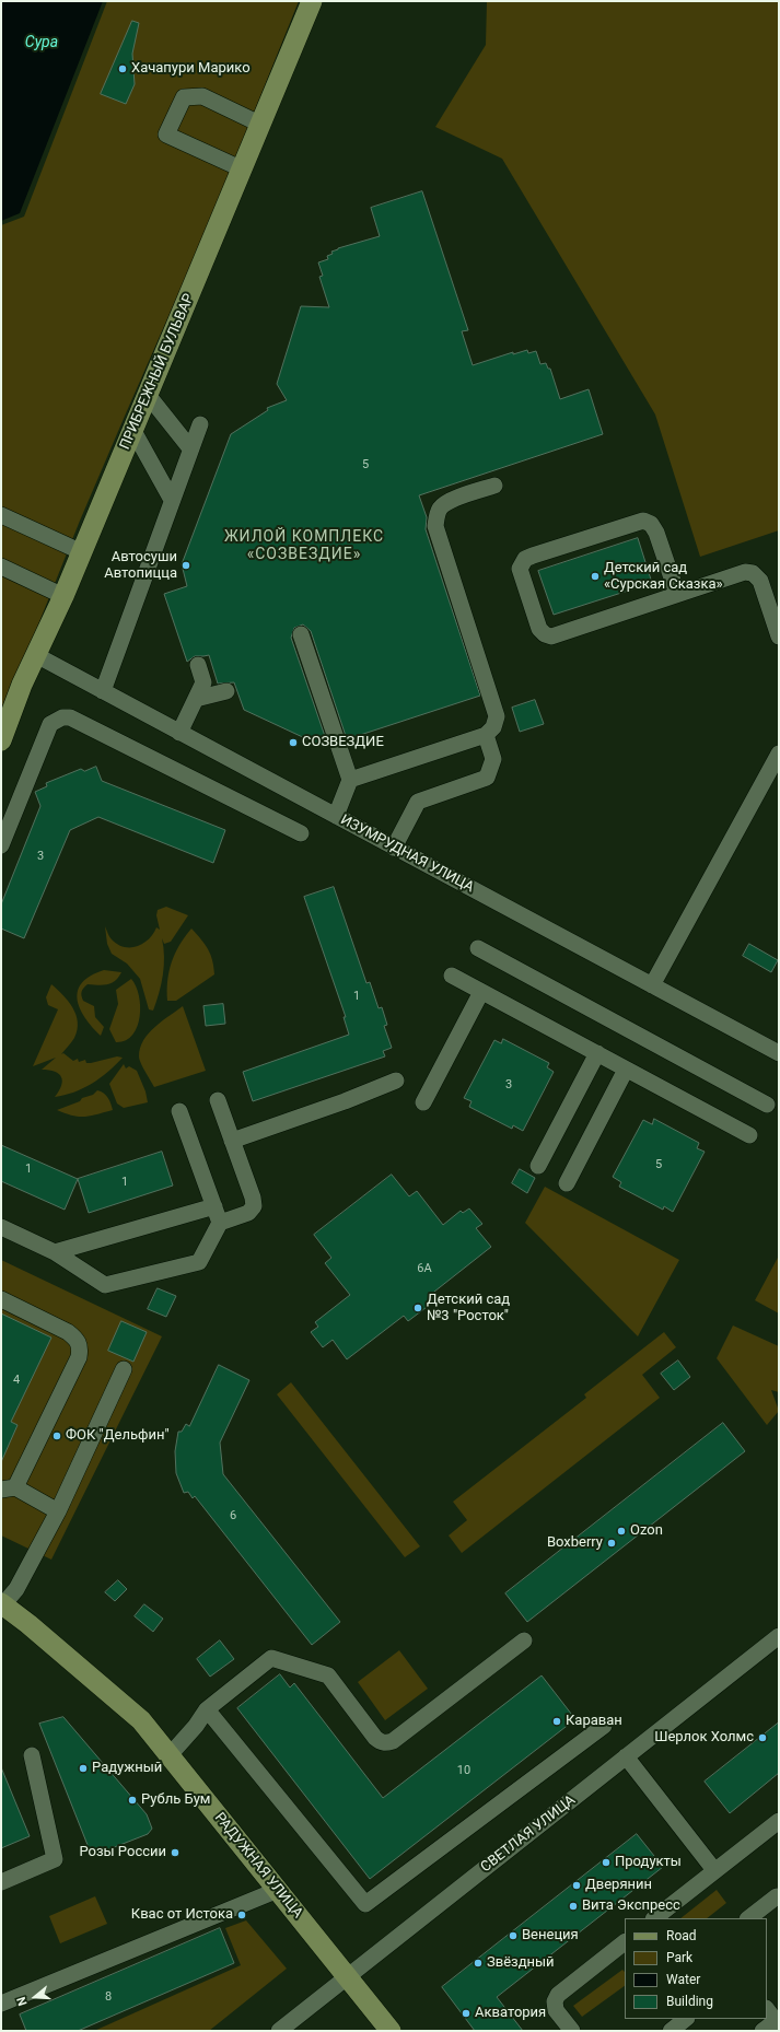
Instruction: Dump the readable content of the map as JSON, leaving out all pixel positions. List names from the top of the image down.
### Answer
{
  "streets": {
    "main road": ["ПРИБРЕЖНЫЙ БУЛЬВАР", "РАДУЖНАЯ УЛИЦА"],
    "street": ["ИЗУМРУДНАЯ УЛИЦА", "СВЕТЛАЯ УЛИЦА"]
  },
  "crossings": [
    ["ПРИБРЕЖНЫЙ БУЛЬВАР", "ИЗУМРУДНАЯ УЛИЦА"],
    ["СВЕТЛАЯ УЛИЦА", "РАДУЖНАЯ УЛИЦА"]
  ],
  "districts": ["ЖИЛОЙ КОМПЛЕКС «СОЗВЕЗДИЕ»"],
  "water": ["Сура"],
  "places": [
    "Хачапури Марико",
    "Автосуши Автопицца",
    "Детский сад «Сурская Сказка»",
    "СОЗВЕЗДИЕ",
    "Детский сад №3 \"Росток\"",
    "ФОК \"Дельфин\"",
    "Ozon",
    "Boxberry",
    "Караван",
    "Шерлок Холмс",
    "Радужный",
    "Рубль Бум",
    "Розы России",
    "Продукты",
    "Дверянин",
    "Вита Экспресс",
    "Квас от Истока",
    "Венеция",
    "Звёздный",
    "Акватория"
  ],
  "house_numbers": [
    "5",
    "3",
    "1",
    "3",
    "5",
    "1",
    "1",
    "6А",
    "4",
    "6",
    "10",
    "8"
  ],
  "legend": [
    "Road",
    "Park",
    "Water",
    "Building"
  ],
  "north": "left"
}
